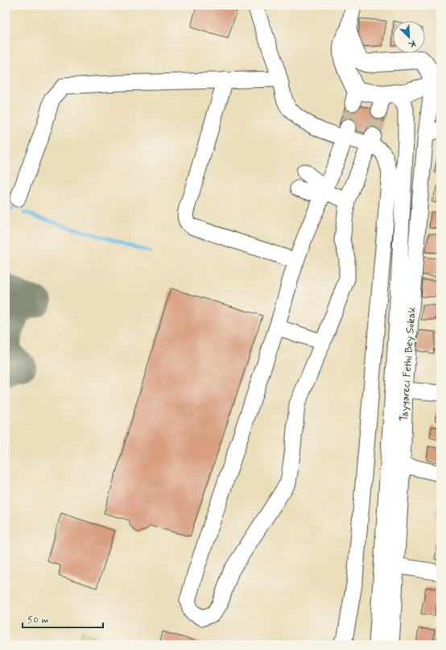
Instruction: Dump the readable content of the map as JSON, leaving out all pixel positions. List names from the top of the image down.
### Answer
{
  "streets": {
    "street": ["Tayyareci Fethi Bey Sokak"]
  },
  "scale_bar": "50 m",
  "north": "bottom right"
}
